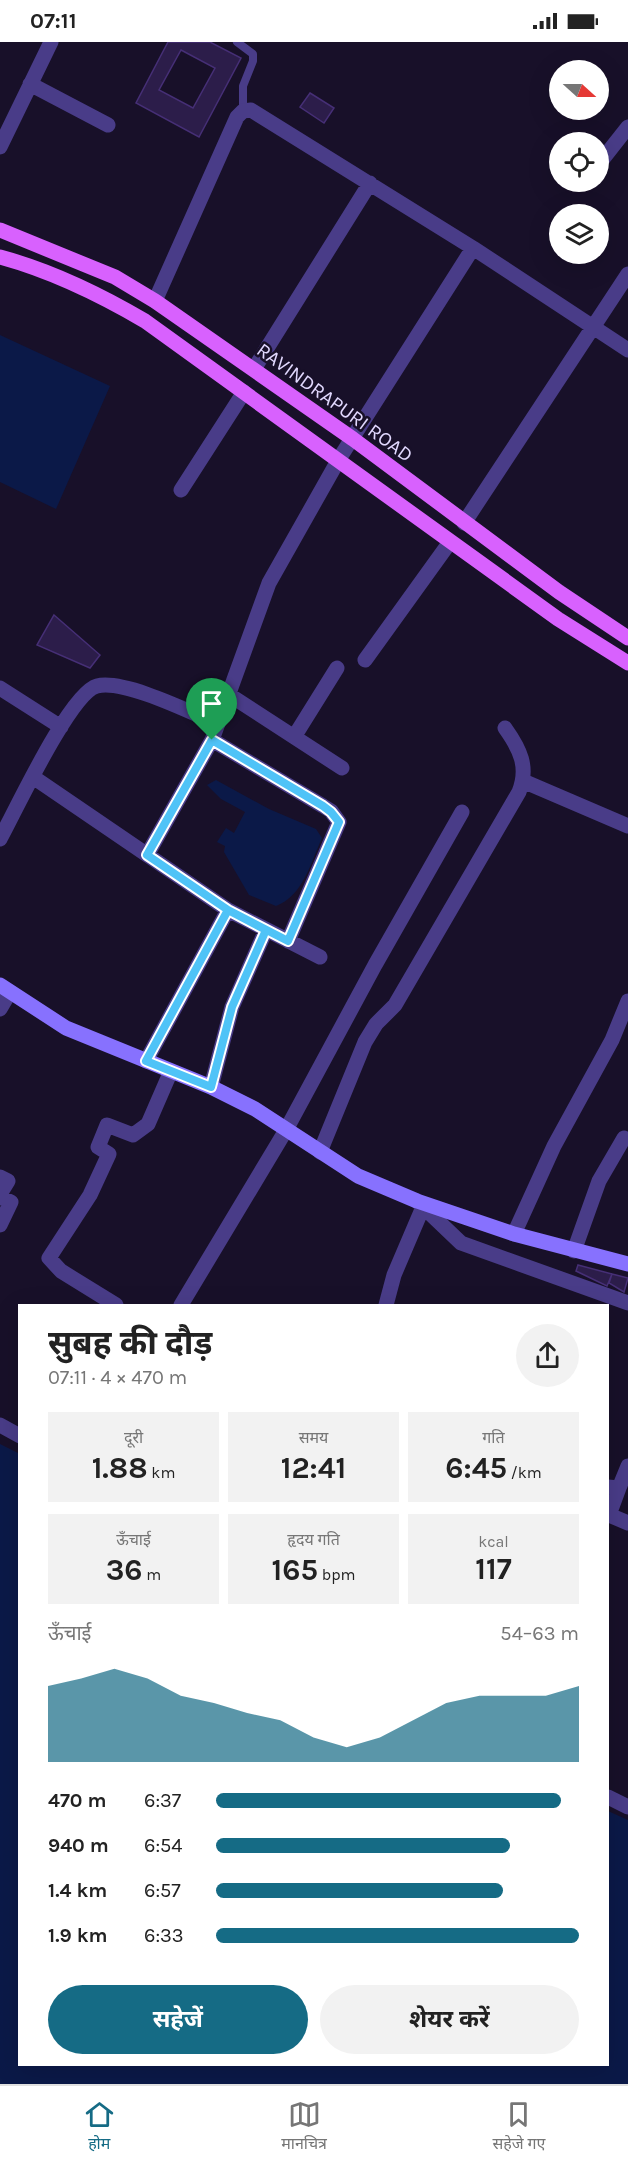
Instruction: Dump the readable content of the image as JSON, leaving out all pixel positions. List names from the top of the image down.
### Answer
{
  "streets": {
    "main road": ["RAVINDRAPURI ROAD"]
  },
  "north": "right",
  "page": {
    "status": "07:11",
    "heading": ["सुबह की दौड़", "07:11 · 4 × 470 m"],
    "stats": [
      ["दूरी", "1.88 km"],
      ["समय", "12:41"],
      ["गति", "6:45 /km"],
      ["ऊँचाई", "36 m"],
      ["हृदय गति", "165 bpm"],
      ["kcal", "117"]
    ],
    "chart": ["ऊँचाई", "54–63 m"],
    "list": [
      {
        "name": "470 m",
        "note": "6:37"
      },
      {
        "name": "940 m",
        "note": "6:54"
      },
      {
        "name": "1.4 km",
        "note": "6:57"
      },
      {
        "name": "1.9 km",
        "note": "6:33"
      }
    ],
    "buttons": ["सहेजें", "शेयर करें"],
    "tabs": ["होम", "मानचित्र", "सहेजे गए"]
  }
}
